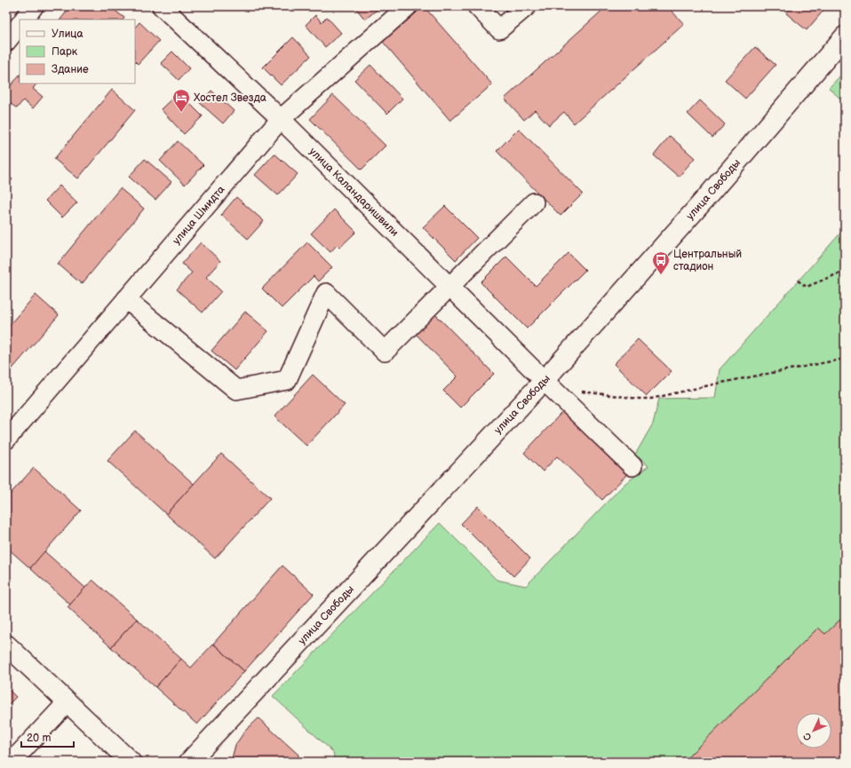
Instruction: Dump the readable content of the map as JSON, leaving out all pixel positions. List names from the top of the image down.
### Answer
{
  "streets": {
    "main road": ["улица Свободы"],
    "street": ["улица Каландаришвили", "улица Шмидта"]
  },
  "crossings": [
    ["улица Свободы", "улица Каландаришвили"],
    ["улица Каландаришвили", "улица Шмидта"]
  ],
  "places": {
    "hotel": ["Хостел Звезда"],
    "bus stop": ["Центральный стадион"]
  },
  "legend": ["Улица", "Парк", "Здание"],
  "scale_bar": "20 m",
  "north": "bottom left"
}
